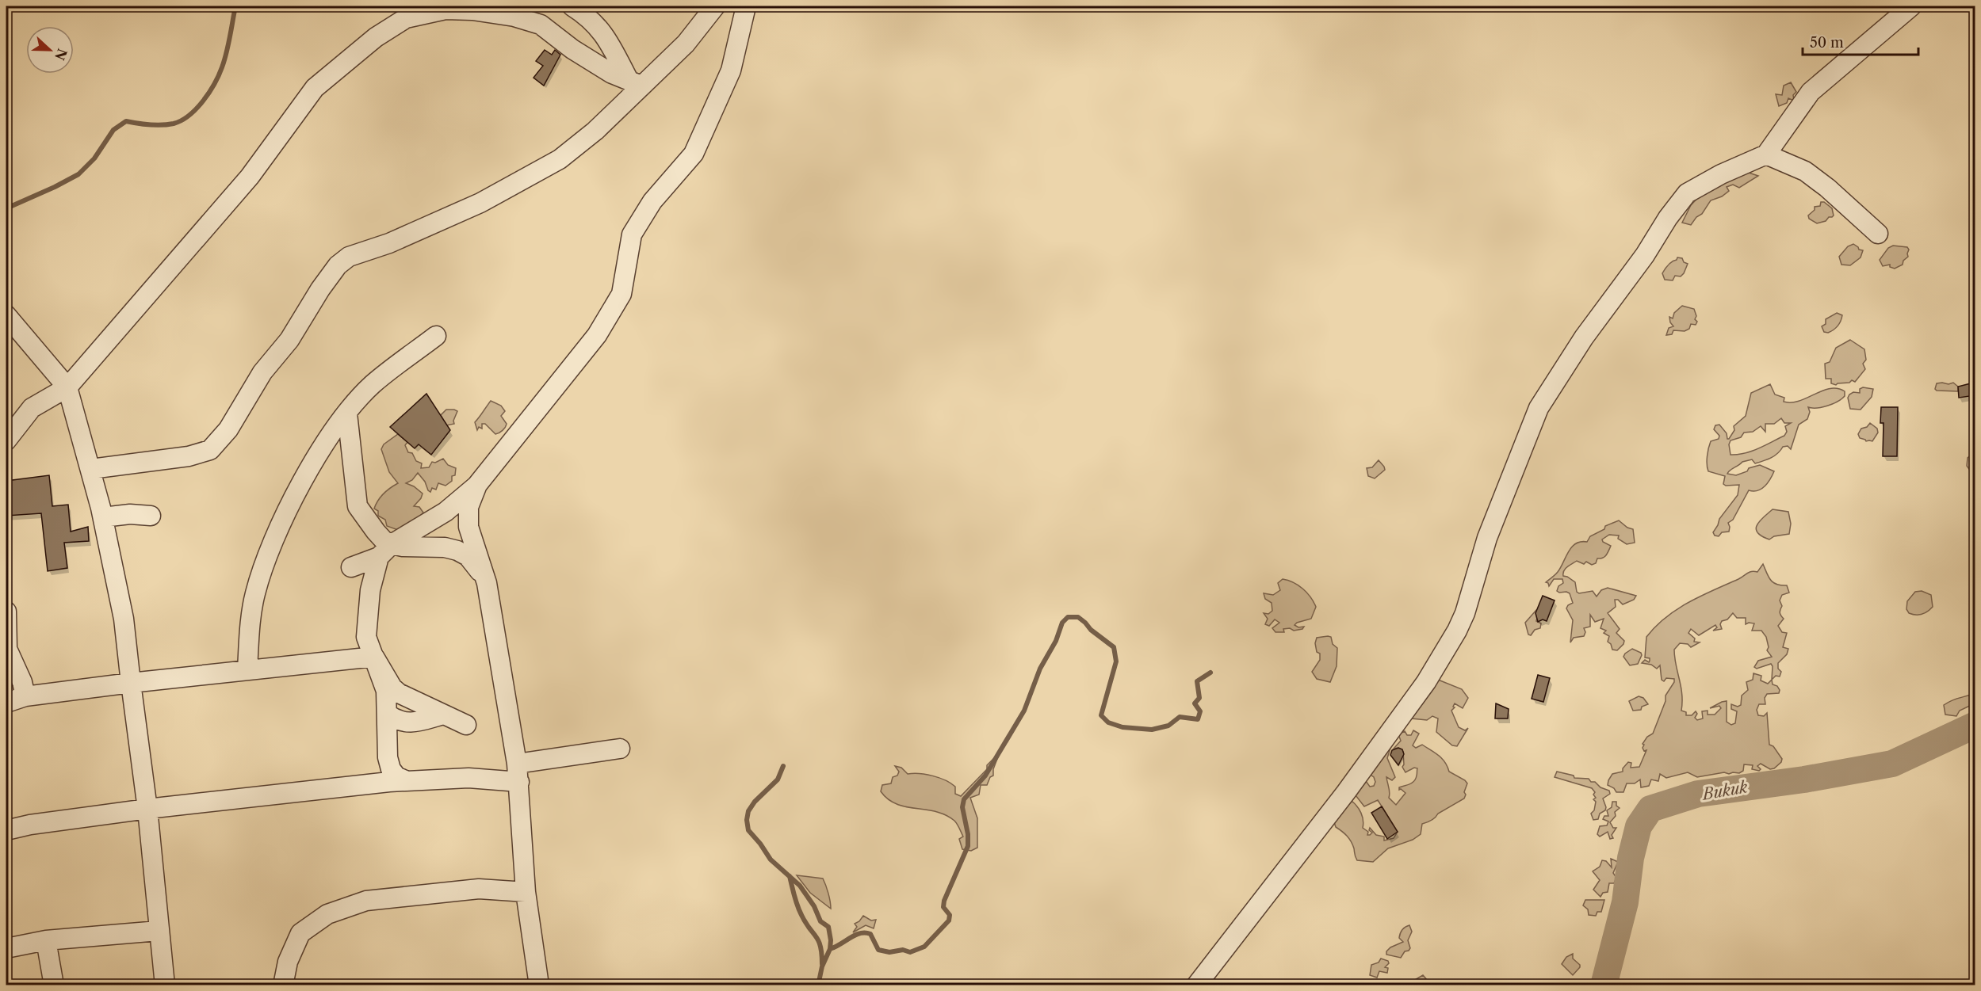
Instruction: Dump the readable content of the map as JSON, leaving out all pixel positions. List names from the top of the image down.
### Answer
{
  "water": ["Bukuk"],
  "scale_bar": "50 m",
  "north": "right"
}
